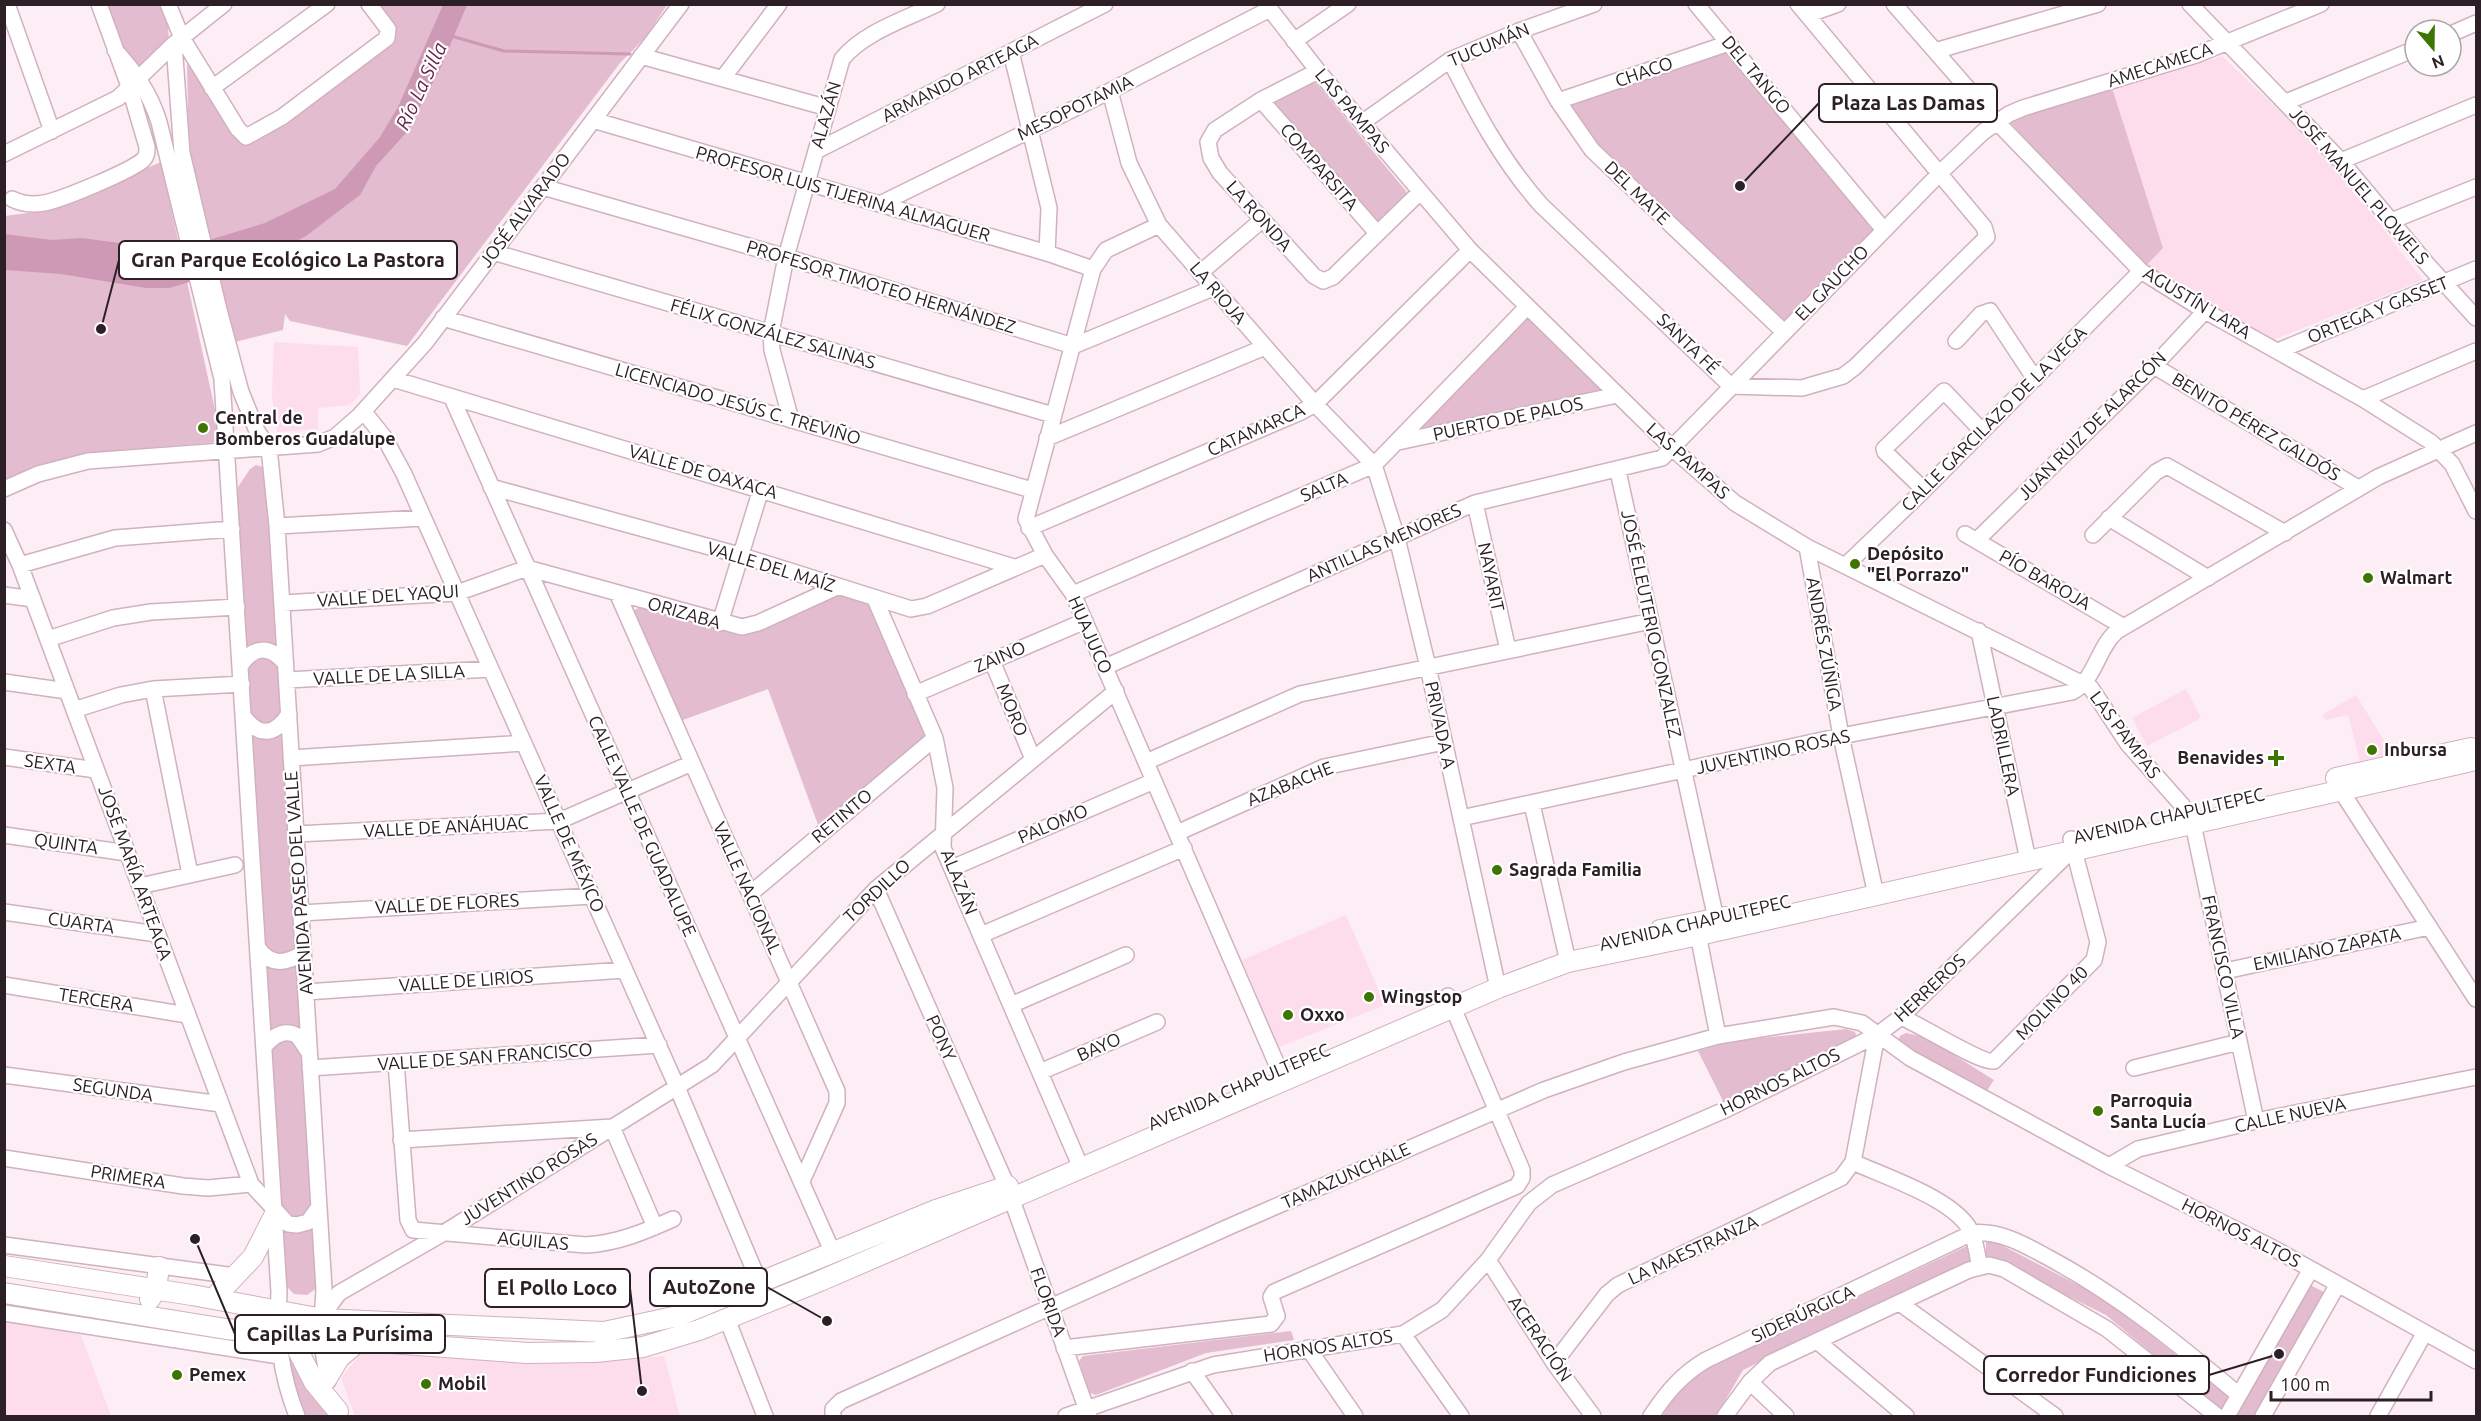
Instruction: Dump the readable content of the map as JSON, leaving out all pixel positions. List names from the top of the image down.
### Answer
{
  "streets": {
    "main road": ["AVENIDA CHAPULTEPEC"],
    "street": [
      "TUCUMÁN",
      "AMECAMECA",
      "CHACO",
      "DEL TANGO",
      "ARMANDO ARTEAGA",
      "MESOPOTAMIA",
      "LAS PAMPAS",
      "ALAZÁN",
      "COMPARSITA",
      "JOSÉ MANUEL PLOWELS",
      "DEL MATE",
      "PROFESOR LUIS TIJERINA ALMAGUER",
      "JOSÉ ALVARADO",
      "LA RONDA",
      "EL GAUCHO",
      "PROFESOR TIMOTEO HERNÁNDEZ",
      "LA RIOJA",
      "AGUSTÍN LARA",
      "ORTEGA Y GASSET",
      "FÉLIX GONZÁLEZ SALINAS",
      "SANTA FÉ",
      "LICENCIADO JESÚS C. TREVIÑO",
      "PUERTO DE PALOS",
      "CALLE GARCILAZO DE LA VEGA",
      "JUAN RUIZ DE ALARCÓN",
      "BENITO PÉREZ GALDÓS",
      "CATAMARCA",
      "VALLE DE OAXACA",
      "SALTA",
      "ANTILLAS MENORES",
      "VALLE DEL MAÍZ",
      "NAYARIT",
      "PÍO BAROJA",
      "VALLE DEL YAQUI",
      "ORIZABA",
      "JOSÉ ELEUTERIO GONZALEZ",
      "HUAJUCO",
      "ANDRÉS ZÚÑIGA",
      "ZAINO",
      "VALLE DE LA SILLA",
      "MORO",
      "PRIVADA A",
      "LADRILLERA",
      "JUVENTINO ROSAS",
      "SEXTA",
      "AZABACHE",
      "RETINTO",
      "PALOMO",
      "CALLE VALLE DE GUADALUPE",
      "VALLE DE ANÁHUAC",
      "QUINTA",
      "VALLE DE MÉXICO",
      "JOSÉ MARÍA ARTEAGA",
      "AVENIDA PASEO DEL VALLE",
      "VALLE NACIONAL",
      "TORDILLO",
      "VALLE DE FLORES",
      "CUARTA",
      "EMILIANO ZAPATA",
      "FRANCISCO VILLA",
      "VALLE DE LIRIOS",
      "HERREROS",
      "TERCERA",
      "MOLINO 40",
      "PONY",
      "BAYO",
      "VALLE DE SAN FRANCISCO",
      "HORNOS ALTOS",
      "SEGUNDA",
      "CALLE NUEVA",
      "TAMAZUNCHALE",
      "PRIMERA",
      "AGUILAS",
      "LA MAESTRANZA",
      "FLORIDA",
      "SIDERÚRGICA",
      "ACERACIÓN"
    ]
  },
  "crossings": [
    ["TUCUMÁN", "LAS PAMPAS"],
    ["TUCUMÁN", "DEL MATE"],
    ["TUCUMÁN", "SANTA FÉ"],
    ["AMECAMECA", "JOSÉ MANUEL PLOWELS"],
    ["AMECAMECA", "EL GAUCHO"],
    ["AMECAMECA", "AGUSTÍN LARA"],
    ["CHACO", "DEL TANGO"],
    ["CHACO", "DEL MATE"],
    ["DEL TANGO", "EL GAUCHO"],
    ["ARMANDO ARTEAGA", "ALAZÁN"],
    ["MESOPOTAMIA", "LAS PAMPAS"],
    ["MESOPOTAMIA", "PROFESOR LUIS TIJERINA ALMAGUER"],
    ["MESOPOTAMIA", "LA RIOJA"],
    ["LAS PAMPAS", "LA RONDA"],
    ["LAS PAMPAS", "EL GAUCHO"],
    ["LAS PAMPAS", "PUERTO DE PALOS"],
    ["LAS PAMPAS", "CALLE GARCILAZO DE LA VEGA"],
    ["LAS PAMPAS", "CATAMARCA"],
    ["LAS PAMPAS", "SALTA"],
    ["LAS PAMPAS", "ANTILLAS MENORES"],
    ["LAS PAMPAS", "ANDRÉS ZÚÑIGA"],
    ["LAS PAMPAS", "LADRILLERA"],
    ["LAS PAMPAS", "JUVENTINO ROSAS"],
    ["LAS PAMPAS", "AVENIDA CHAPULTEPEC"],
    ["LAS PAMPAS", "FRANCISCO VILLA"],
    ["ALAZÁN", "PROFESOR LUIS TIJERINA ALMAGUER"],
    ["ALAZÁN", "PROFESOR TIMOTEO HERNÁNDEZ"],
    ["ALAZÁN", "FÉLIX GONZÁLEZ SALINAS"],
    ["ALAZÁN", "LICENCIADO JESÚS C. TREVIÑO"],
    ["ALAZÁN", "VALLE DEL MAÍZ"],
    ["ALAZÁN", "ZAINO"],
    ["ALAZÁN", "RETINTO"],
    ["ALAZÁN", "AVENIDA CHAPULTEPEC"],
    ["ALAZÁN", "PALOMO"],
    ["ALAZÁN", "TORDILLO"],
    ["ALAZÁN", "BAYO"],
    ["COMPARSITA", "LA RONDA"],
    ["JOSÉ MANUEL PLOWELS", "ORTEGA Y GASSET"],
    ["DEL MATE", "EL GAUCHO"],
    ["PROFESOR LUIS TIJERINA ALMAGUER", "JOSÉ ALVARADO"],
    ["JOSÉ ALVARADO", "PROFESOR TIMOTEO HERNÁNDEZ"],
    ["JOSÉ ALVARADO", "FÉLIX GONZÁLEZ SALINAS"],
    ["JOSÉ ALVARADO", "LICENCIADO JESÚS C. TREVIÑO"],
    ["JOSÉ ALVARADO", "VALLE DE OAXACA"],
    ["JOSÉ ALVARADO", "VALLE DE MÉXICO"],
    ["JOSÉ ALVARADO", "AVENIDA PASEO DEL VALLE"],
    ["EL GAUCHO", "AGUSTÍN LARA"],
    ["EL GAUCHO", "SANTA FÉ"],
    ["EL GAUCHO", "ANTILLAS MENORES"],
    ["LA RIOJA", "CATAMARCA"],
    ["LA RIOJA", "SALTA"],
    ["LA RIOJA", "PRIVADA A"],
    ["AGUSTÍN LARA", "ORTEGA Y GASSET"],
    ["AGUSTÍN LARA", "CALLE GARCILAZO DE LA VEGA"],
    ["AGUSTÍN LARA", "JUAN RUIZ DE ALARCÓN"],
    ["PUERTO DE PALOS", "SALTA"],
    ["JUAN RUIZ DE ALARCÓN", "BENITO PÉREZ GALDÓS"],
    ["JUAN RUIZ DE ALARCÓN", "PÍO BAROJA"],
    ["CATAMARCA", "HUAJUCO"],
    ["VALLE DE OAXACA", "VALLE DEL MAÍZ"],
    ["VALLE DE OAXACA", "CALLE VALLE DE GUADALUPE"],
    ["SALTA", "HUAJUCO"],
    ["SALTA", "PRIVADA A"],
    ["ANTILLAS MENORES", "NAYARIT"],
    ["ANTILLAS MENORES", "JOSÉ ELEUTERIO GONZALEZ"],
    ["ANTILLAS MENORES", "HUAJUCO"],
    ["ANTILLAS MENORES", "PRIVADA A"],
    ["VALLE DEL MAÍZ", "ORIZABA"],
    ["VALLE DEL MAÍZ", "HUAJUCO"],
    ["VALLE DEL MAÍZ", "CALLE VALLE DE GUADALUPE"],
    ["VALLE DEL YAQUI", "ORIZABA"],
    ["VALLE DEL YAQUI", "CALLE VALLE DE GUADALUPE"],
    ["VALLE DEL YAQUI", "VALLE DE MÉXICO"],
    ["VALLE DEL YAQUI", "AVENIDA PASEO DEL VALLE"],
    ["ORIZABA", "CALLE VALLE DE GUADALUPE"],
    ["ORIZABA", "VALLE NACIONAL"],
    ["JOSÉ ELEUTERIO GONZALEZ", "JUVENTINO ROSAS"],
    ["JOSÉ ELEUTERIO GONZALEZ", "AVENIDA CHAPULTEPEC"],
    ["HUAJUCO", "ZAINO"],
    ["HUAJUCO", "AZABACHE"],
    ["HUAJUCO", "AVENIDA CHAPULTEPEC"],
    ["HUAJUCO", "PALOMO"],
    ["HUAJUCO", "TORDILLO"],
    ["ANDRÉS ZÚÑIGA", "JUVENTINO ROSAS"],
    ["ANDRÉS ZÚÑIGA", "AVENIDA CHAPULTEPEC"],
    ["ZAINO", "MORO"],
    ["VALLE DE LA SILLA", "VALLE DE MÉXICO"],
    ["VALLE DE LA SILLA", "AVENIDA PASEO DEL VALLE"],
    ["MORO", "TORDILLO"],
    ["PRIVADA A", "JUVENTINO ROSAS"],
    ["PRIVADA A", "AZABACHE"],
    ["PRIVADA A", "AVENIDA CHAPULTEPEC"],
    ["LADRILLERA", "JUVENTINO ROSAS"],
    ["LADRILLERA", "AVENIDA CHAPULTEPEC"],
    ["JUVENTINO ROSAS", "CALLE VALLE DE GUADALUPE"],
    ["JUVENTINO ROSAS", "VALLE DE MÉXICO"],
    ["JUVENTINO ROSAS", "AVENIDA PASEO DEL VALLE"],
    ["JUVENTINO ROSAS", "TORDILLO"],
    ["JUVENTINO ROSAS", "AGUILAS"],
    ["SEXTA", "JOSÉ MARÍA ARTEAGA"],
    ["RETINTO", "VALLE NACIONAL"],
    ["AVENIDA CHAPULTEPEC", "FRANCISCO VILLA"],
    ["AVENIDA CHAPULTEPEC", "HERREROS"],
    ["AVENIDA CHAPULTEPEC", "MOLINO 40"],
    ["AVENIDA CHAPULTEPEC", "PONY"],
    ["AVENIDA CHAPULTEPEC", "FLORIDA"],
    ["CALLE VALLE DE GUADALUPE", "VALLE DE ANÁHUAC"],
    ["CALLE VALLE DE GUADALUPE", "VALLE NACIONAL"],
    ["CALLE VALLE DE GUADALUPE", "TORDILLO"],
    ["VALLE DE ANÁHUAC", "VALLE DE MÉXICO"],
    ["VALLE DE ANÁHUAC", "AVENIDA PASEO DEL VALLE"],
    ["VALLE DE ANÁHUAC", "VALLE NACIONAL"],
    ["QUINTA", "JOSÉ MARÍA ARTEAGA"],
    ["VALLE DE MÉXICO", "VALLE DE FLORES"],
    ["VALLE DE MÉXICO", "VALLE DE LIRIOS"],
    ["VALLE DE MÉXICO", "VALLE DE SAN FRANCISCO"],
    ["JOSÉ MARÍA ARTEAGA", "CUARTA"],
    ["JOSÉ MARÍA ARTEAGA", "TERCERA"],
    ["JOSÉ MARÍA ARTEAGA", "SEGUNDA"],
    ["JOSÉ MARÍA ARTEAGA", "PRIMERA"],
    ["AVENIDA PASEO DEL VALLE", "VALLE DE FLORES"],
    ["AVENIDA PASEO DEL VALLE", "VALLE DE LIRIOS"],
    ["AVENIDA PASEO DEL VALLE", "VALLE DE SAN FRANCISCO"],
    ["VALLE NACIONAL", "TORDILLO"],
    ["TORDILLO", "PONY"],
    ["EMILIANO ZAPATA", "FRANCISCO VILLA"],
    ["FRANCISCO VILLA", "CALLE NUEVA"],
    ["HERREROS", "MOLINO 40"],
    ["HERREROS", "HORNOS ALTOS"],
    ["HERREROS", "TAMAZUNCHALE"],
    ["HERREROS", "LA MAESTRANZA"],
    ["PONY", "FLORIDA"],
    ["HORNOS ALTOS", "CALLE NUEVA"],
    ["HORNOS ALTOS", "TAMAZUNCHALE"],
    ["HORNOS ALTOS", "FLORIDA"],
    ["HORNOS ALTOS", "ACERACIÓN"],
    ["TAMAZUNCHALE", "FLORIDA"],
    ["LA MAESTRANZA", "ACERACIÓN"]
  ],
  "water": ["Río La Silla"],
  "places": {
    "other": [
      "Plaza Las Damas",
      "Gran Parque Ecológico La Pastora",
      "Central de Bomberos Guadalupe",
      "Depósito \"El Porrazo\"",
      "Walmart",
      "Inbursa",
      "Sagrada Familia",
      "Wingstop",
      "Oxxo",
      "Parroquia Santa Lucía",
      "Capillas La Purísima",
      "AutoZone",
      "Corredor Fundiciones",
      "Pemex",
      "Mobil",
      "El Pollo Loco"
    ],
    "health": ["Benavides"]
  },
  "scale_bar": "100 m",
  "north": "bottom"
}
